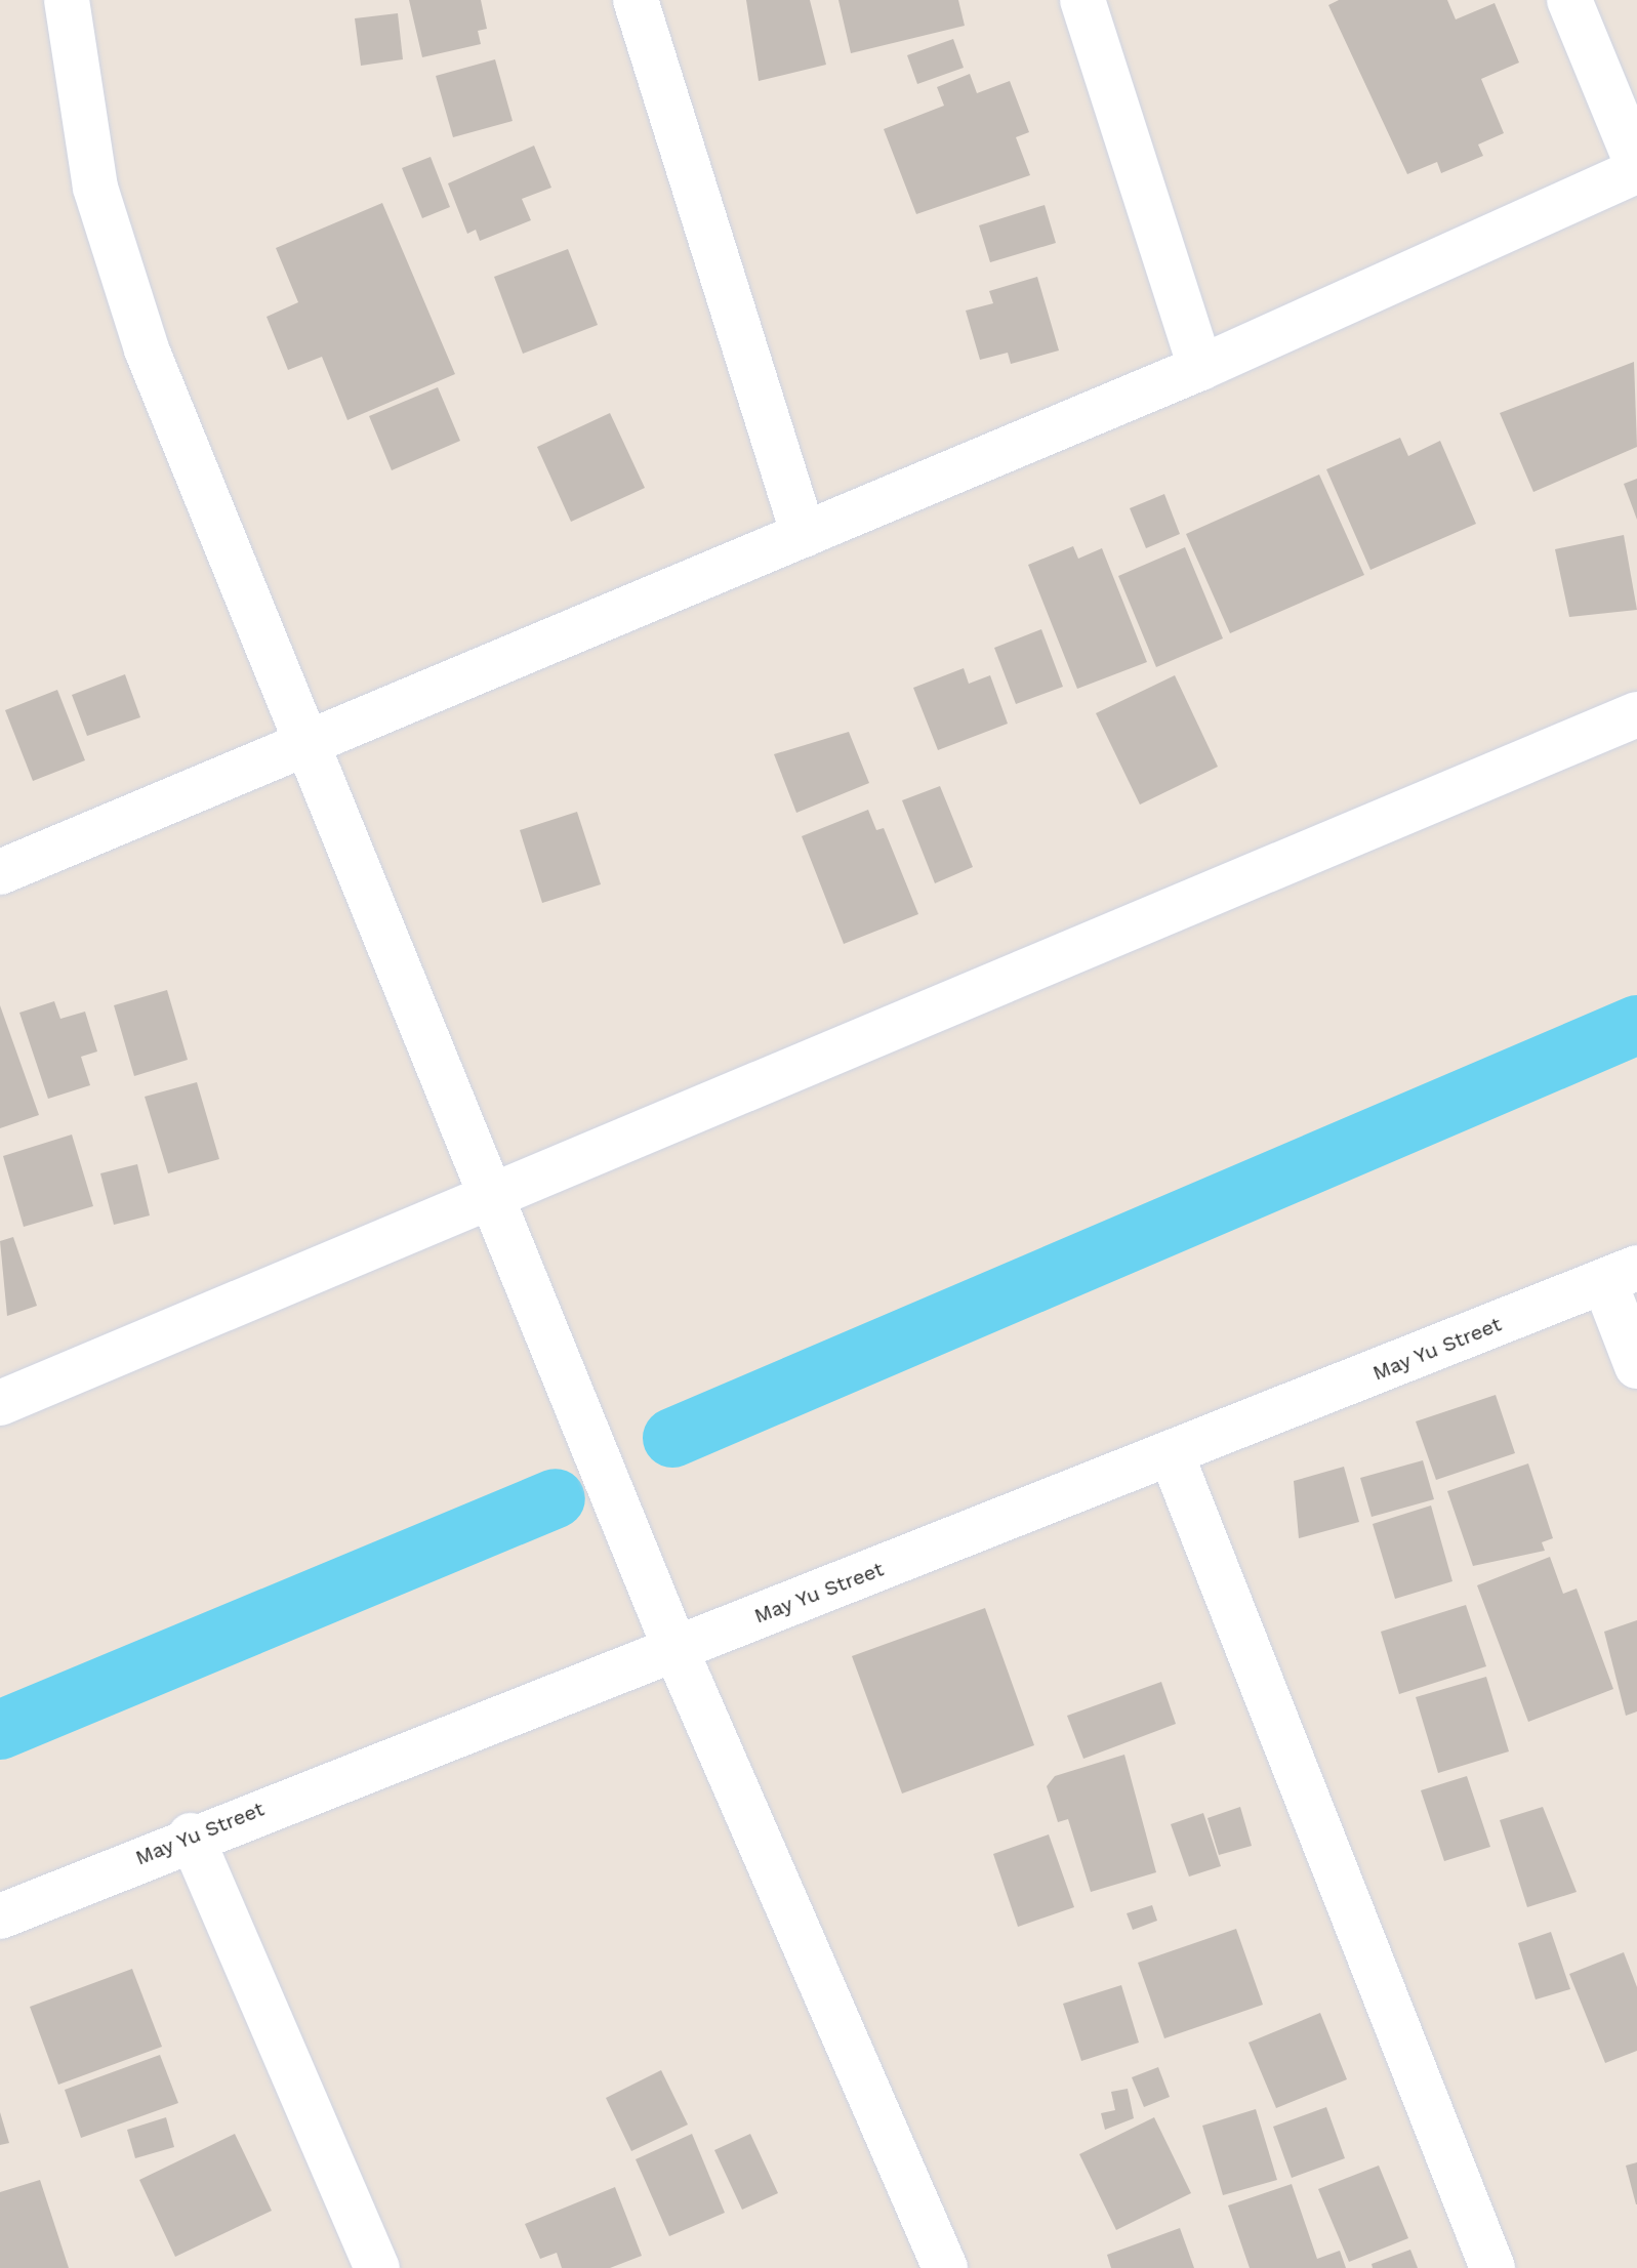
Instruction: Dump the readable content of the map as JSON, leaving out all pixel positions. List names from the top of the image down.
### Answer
{
  "streets": {
    "street": ["May Yu Street"]
  }
}
